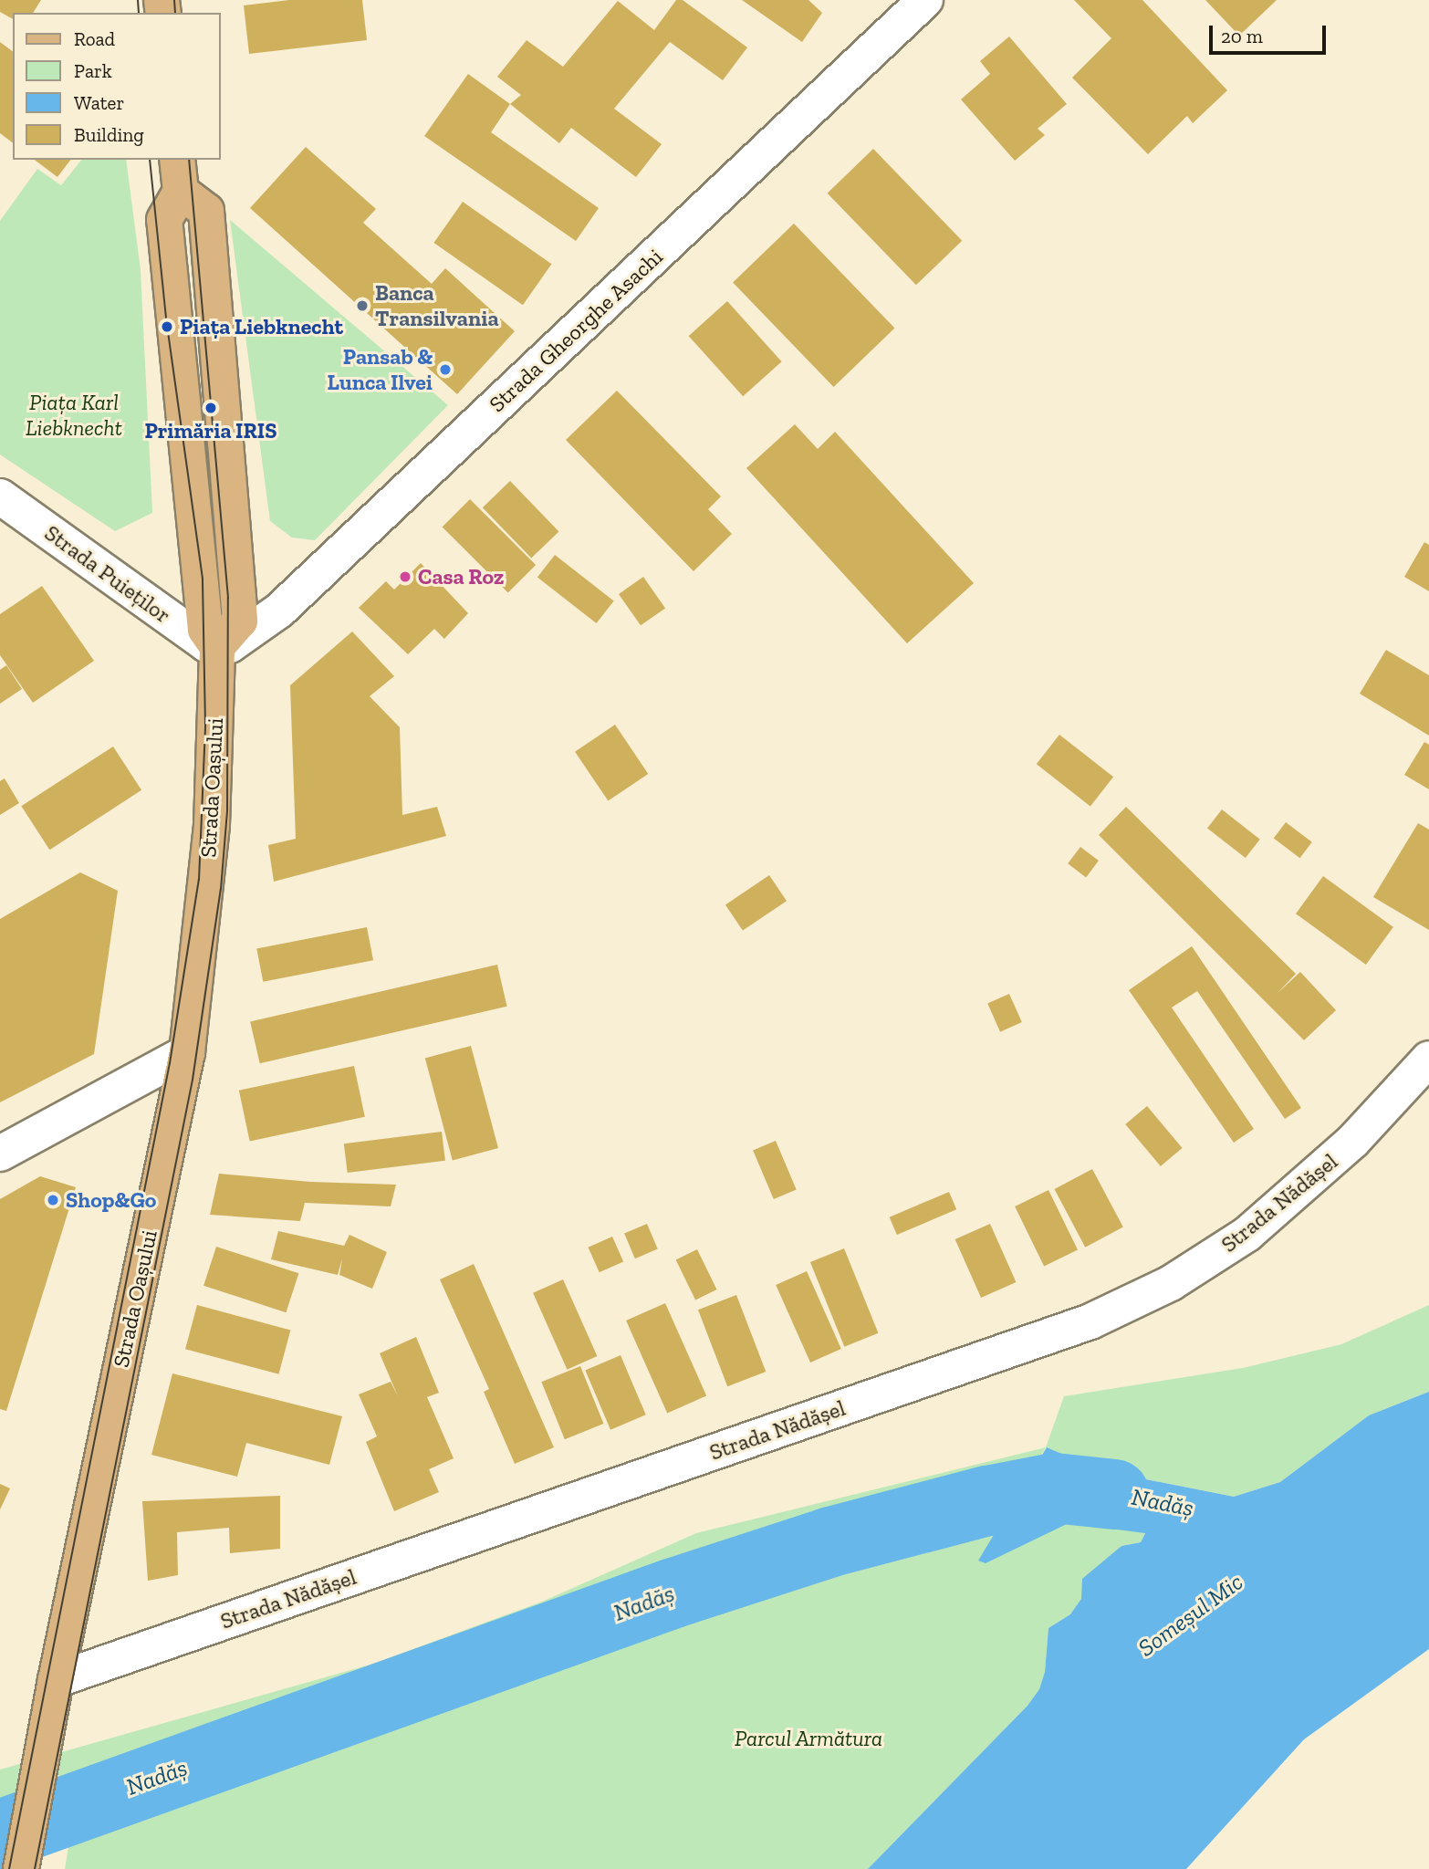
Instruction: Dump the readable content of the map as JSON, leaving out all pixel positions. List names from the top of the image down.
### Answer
{
  "streets": {
    "main road": ["Strada Oașului"],
    "street": ["Strada Gheorghe Asachi", "Strada Puieților", "Strada Nădășel"]
  },
  "crossings": [
    ["Strada Gheorghe Asachi", "Strada Puieților"],
    ["Strada Gheorghe Asachi", "Strada Oașului"],
    ["Strada Puieților", "Strada Oașului"],
    ["Strada Oașului", "Strada Nădășel"]
  ],
  "water": ["Nadăș", "Someșul Mic"],
  "parks": ["Piața Karl Liebknecht", "Parcul Armătura"],
  "places": [
    "Banca Transilvania",
    "Piața Liebknecht",
    "Pansab & Lunca Ilvei",
    "Primăria IRIS",
    "Casa Roz",
    "Shop&Go"
  ],
  "legend": [
    "Road",
    "Park",
    "Water",
    "Building"
  ],
  "scale_bar": "20 m"
}
